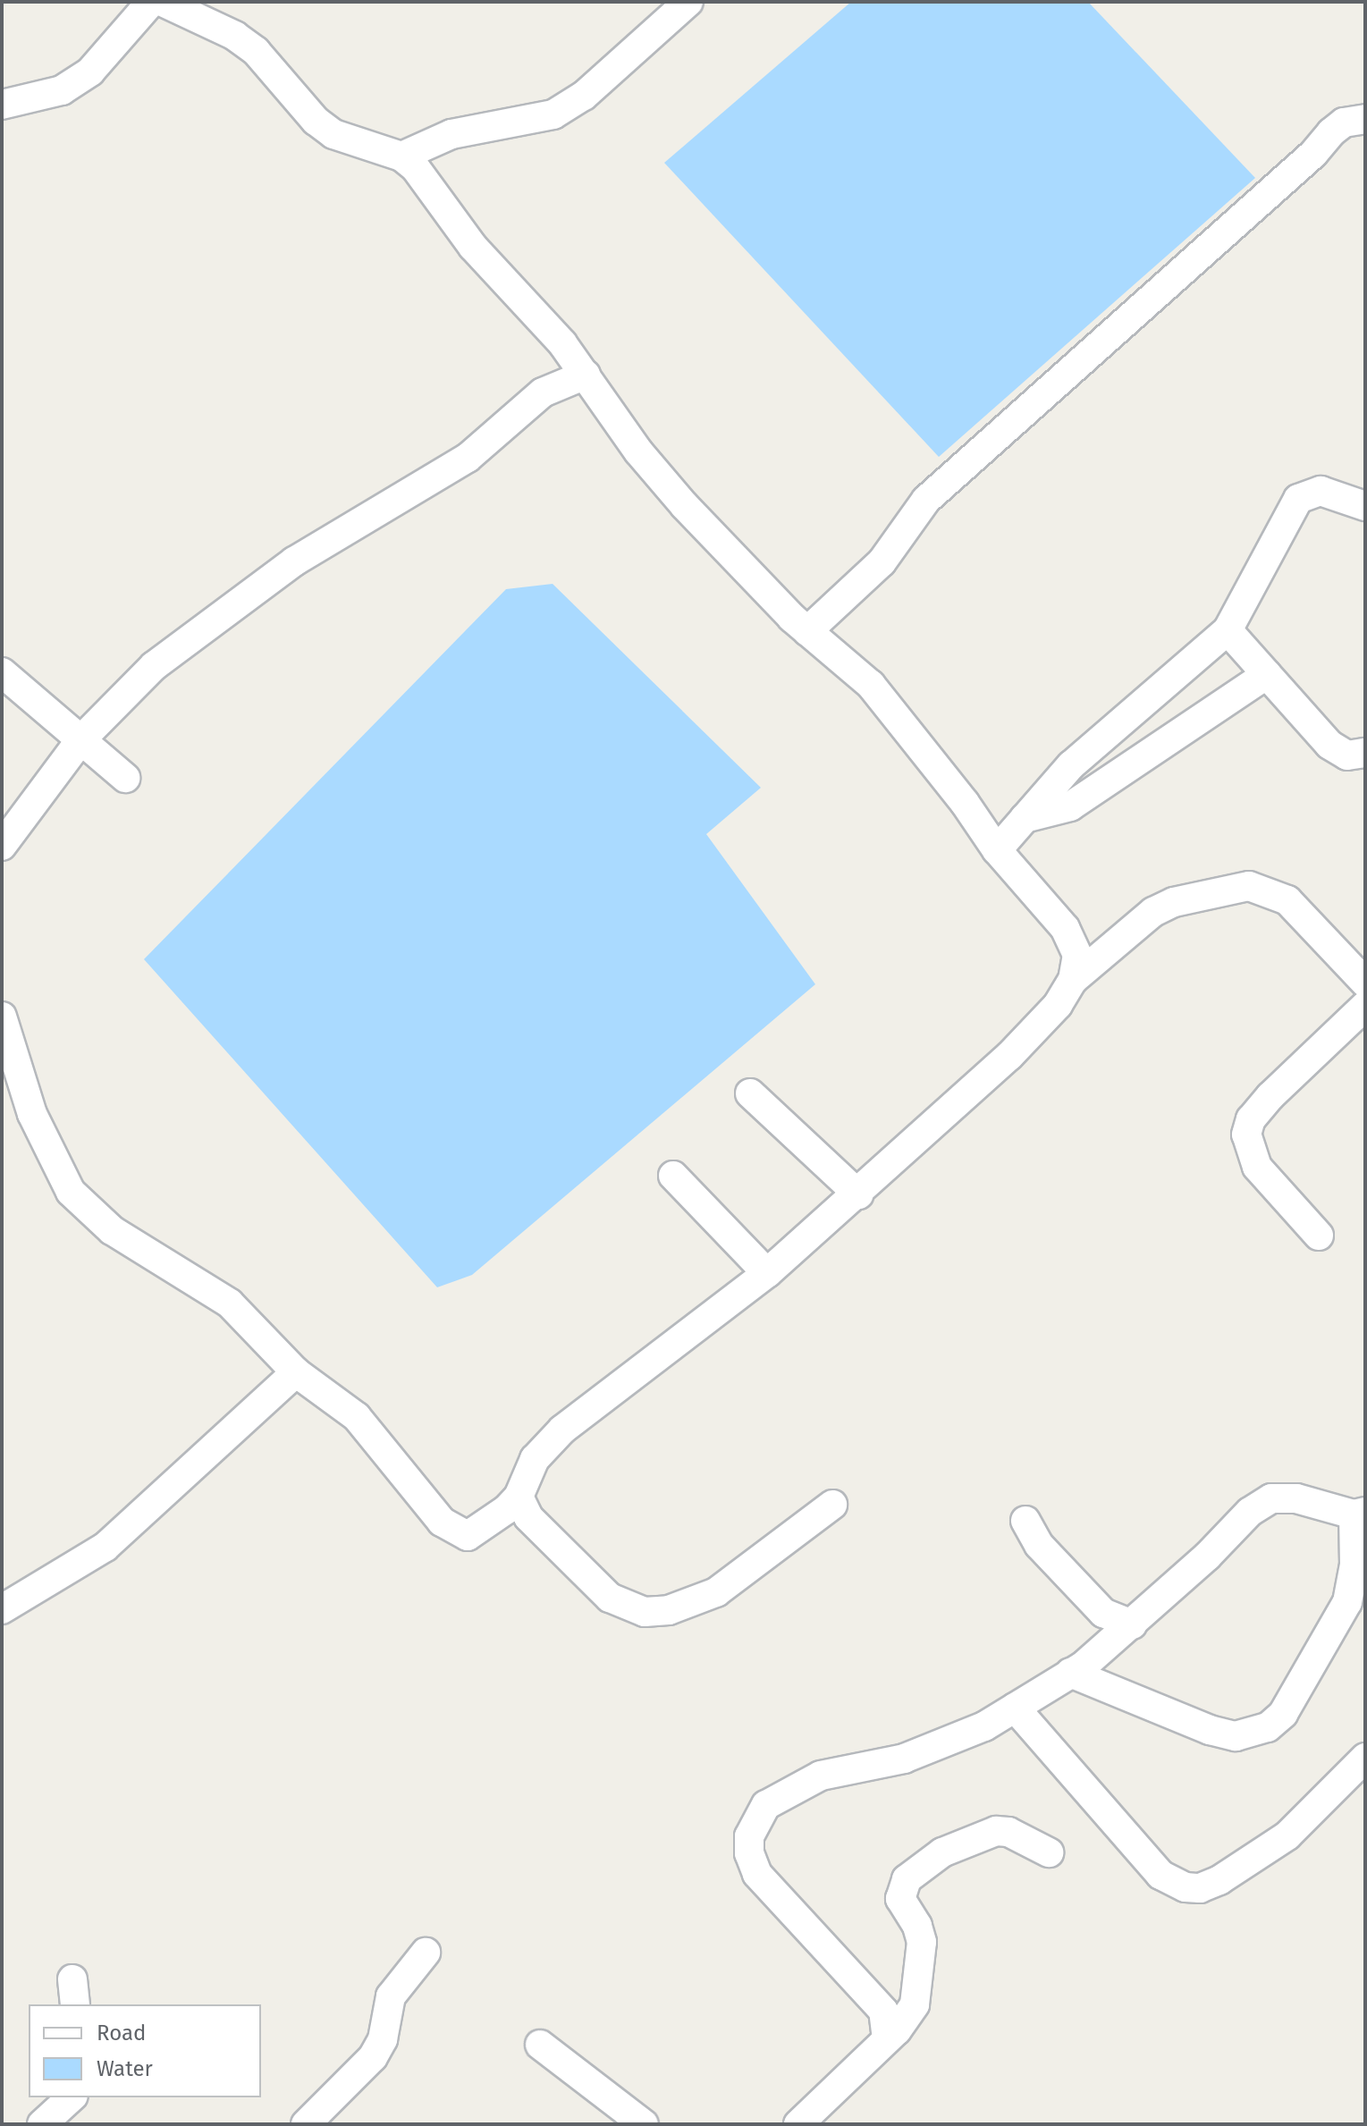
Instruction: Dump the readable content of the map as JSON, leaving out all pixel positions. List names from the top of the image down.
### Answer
{
  "legend": ["Road", "Water"]
}
